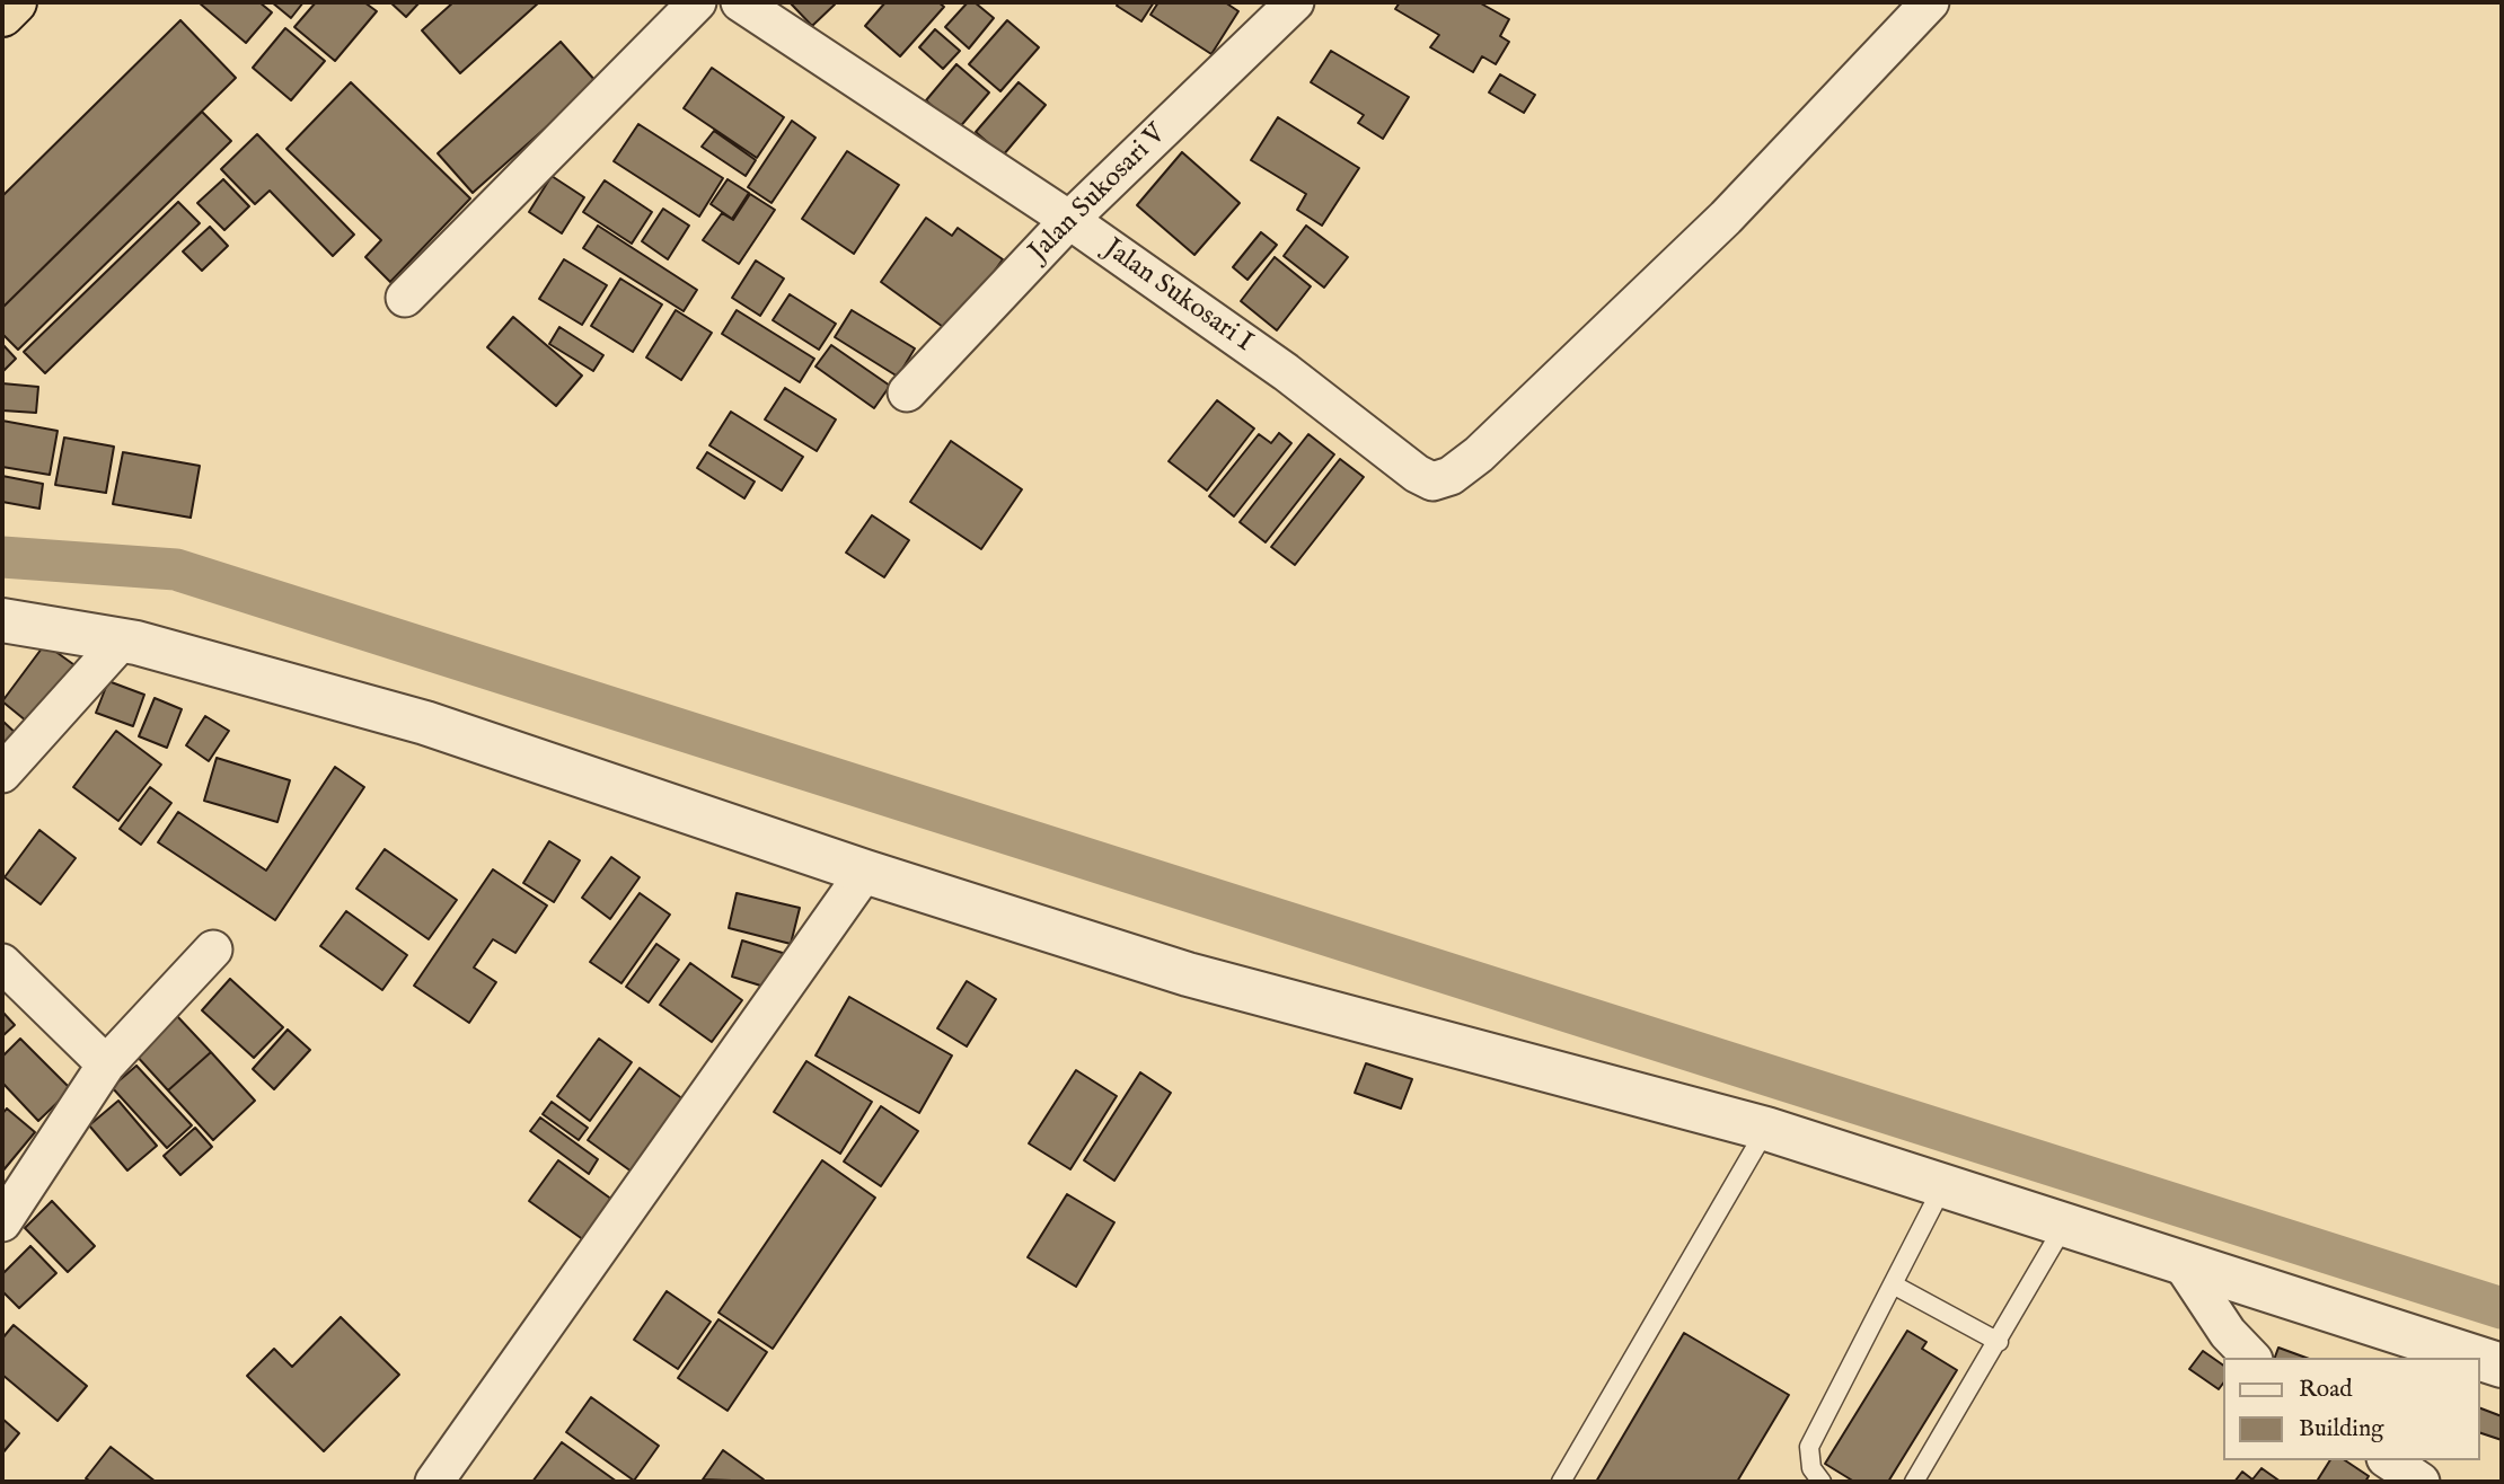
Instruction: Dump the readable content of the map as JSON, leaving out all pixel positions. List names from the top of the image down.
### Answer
{
  "streets": {
    "street": ["Jalan Sukosari V", "Jalan Sukosari I"]
  },
  "crossings": [
    ["Jalan Sukosari V", "Jalan Sukosari I"]
  ],
  "legend": ["Road", "Building"]
}
